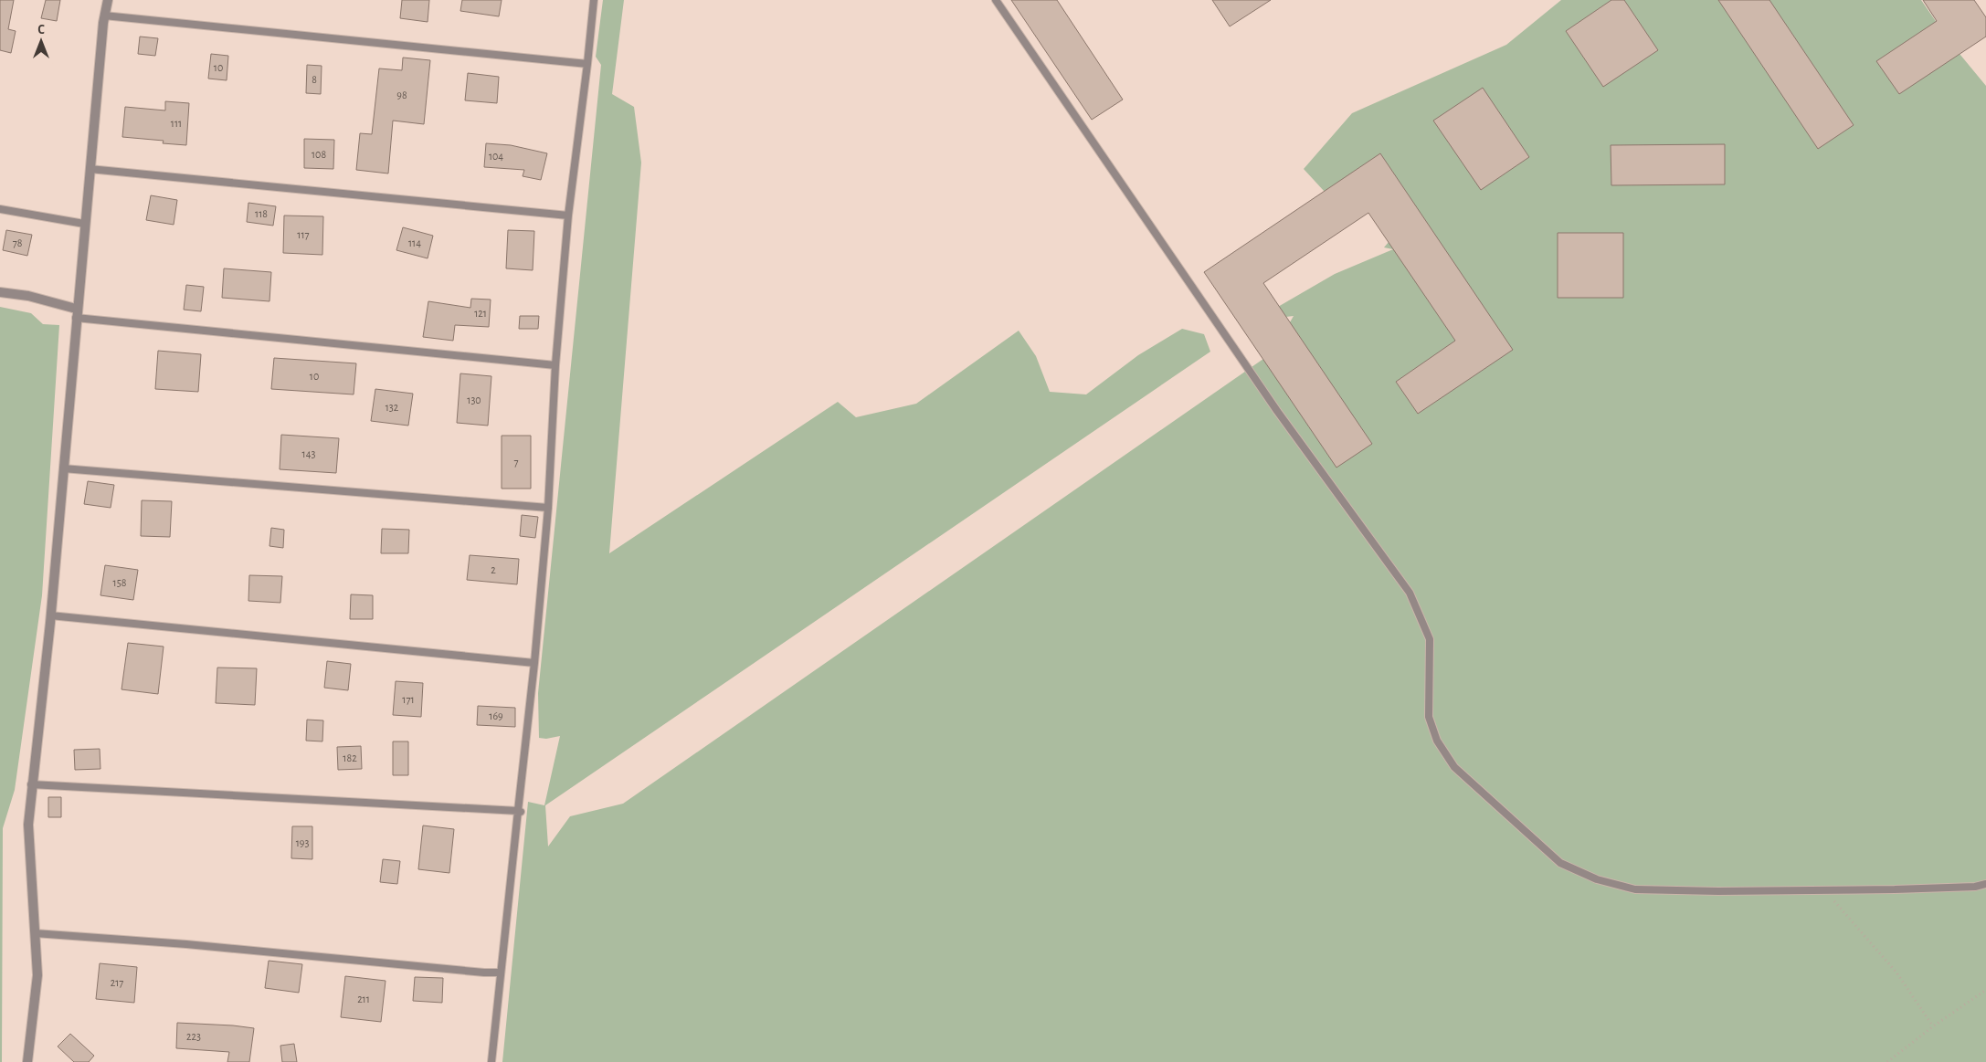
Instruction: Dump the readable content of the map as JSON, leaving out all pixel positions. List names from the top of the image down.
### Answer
{
  "house_numbers": [
    "10",
    "8",
    "98",
    "111",
    "108",
    "104",
    "118",
    "117",
    "78",
    "114",
    "121",
    "10",
    "130",
    "132",
    "143",
    "7",
    "2",
    "158",
    "171",
    "169",
    "182",
    "193",
    "217",
    "211",
    "223"
  ],
  "north": "top"
}
